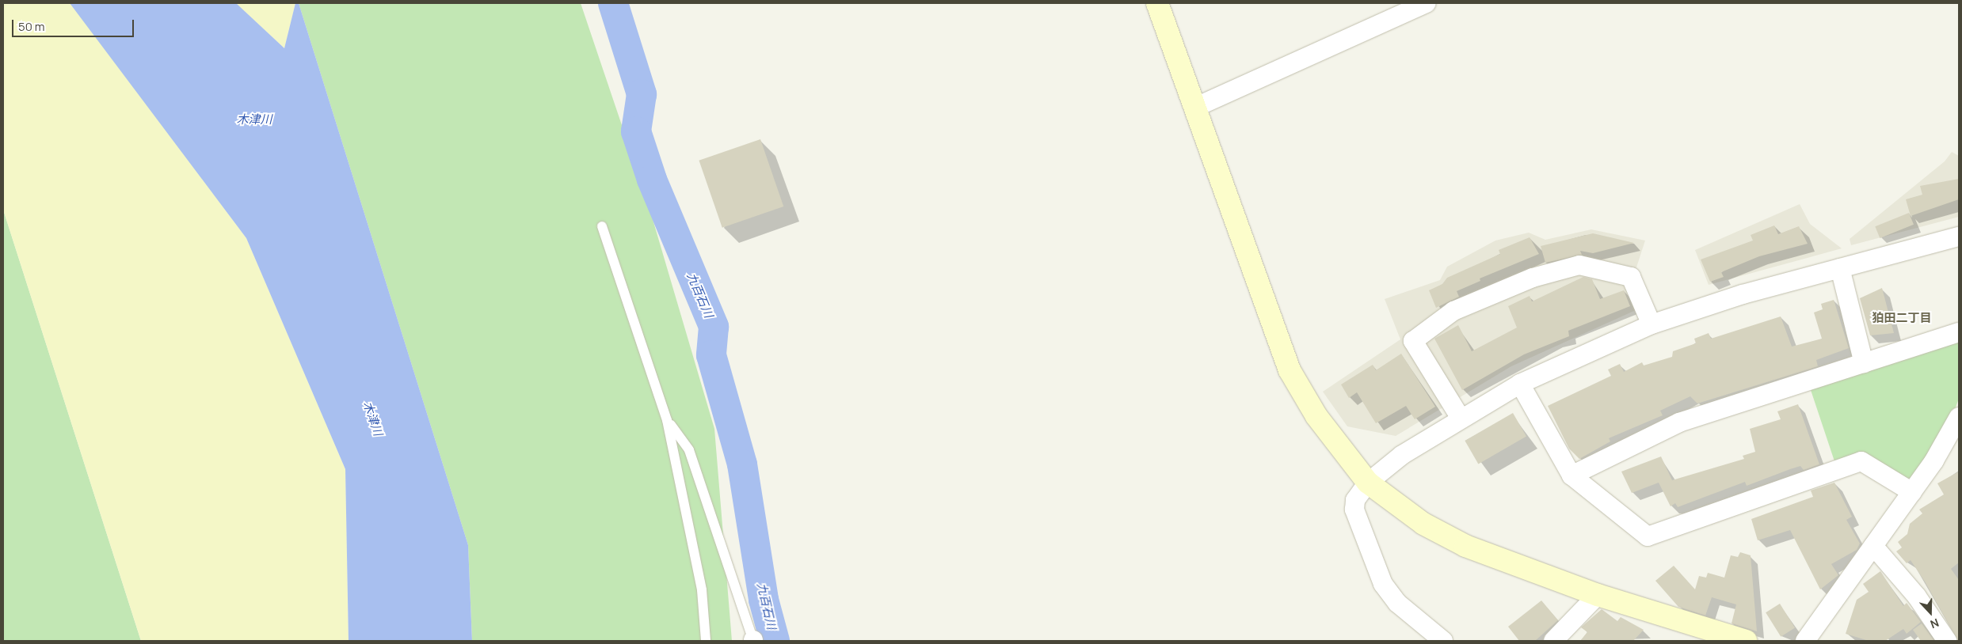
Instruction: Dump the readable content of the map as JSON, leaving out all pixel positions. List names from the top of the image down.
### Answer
{
  "districts": ["狛田二丁目"],
  "water": ["木津川", "九百石川"],
  "scale_bar": "50 m",
  "north": "bottom"
}
